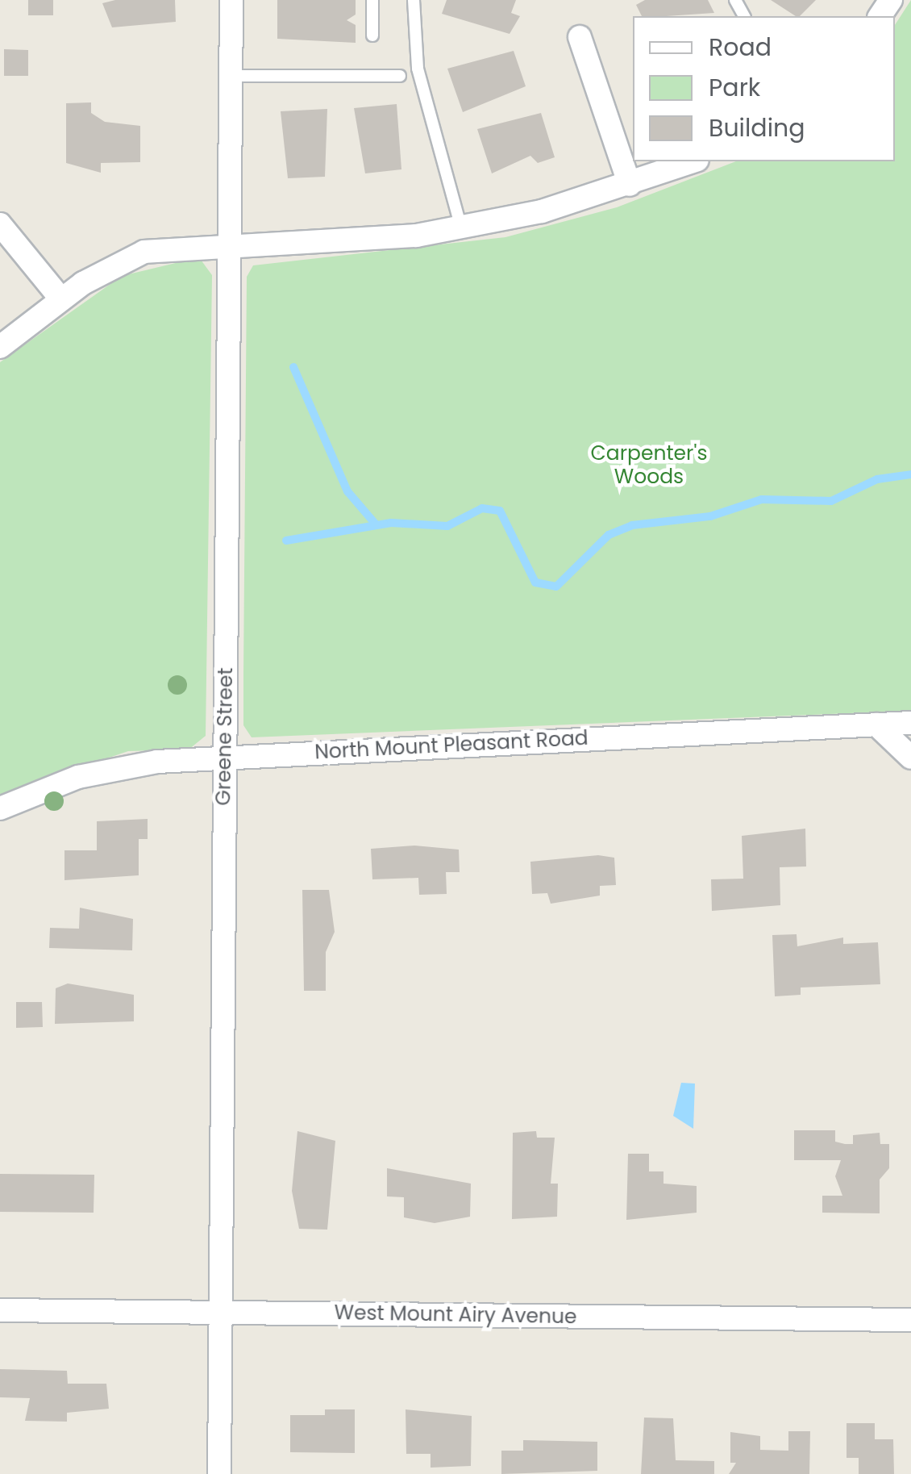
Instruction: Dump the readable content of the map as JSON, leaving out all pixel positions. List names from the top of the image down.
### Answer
{
  "streets": {
    "street": ["Greene Street", "North Mount Pleasant Road", "West Mount Airy Avenue"]
  },
  "crossings": [
    ["Greene Street", "North Mount Pleasant Road"],
    ["Greene Street", "West Mount Airy Avenue"]
  ],
  "parks": ["Carpenter's Woods"],
  "legend": ["Road", "Park", "Building"]
}
